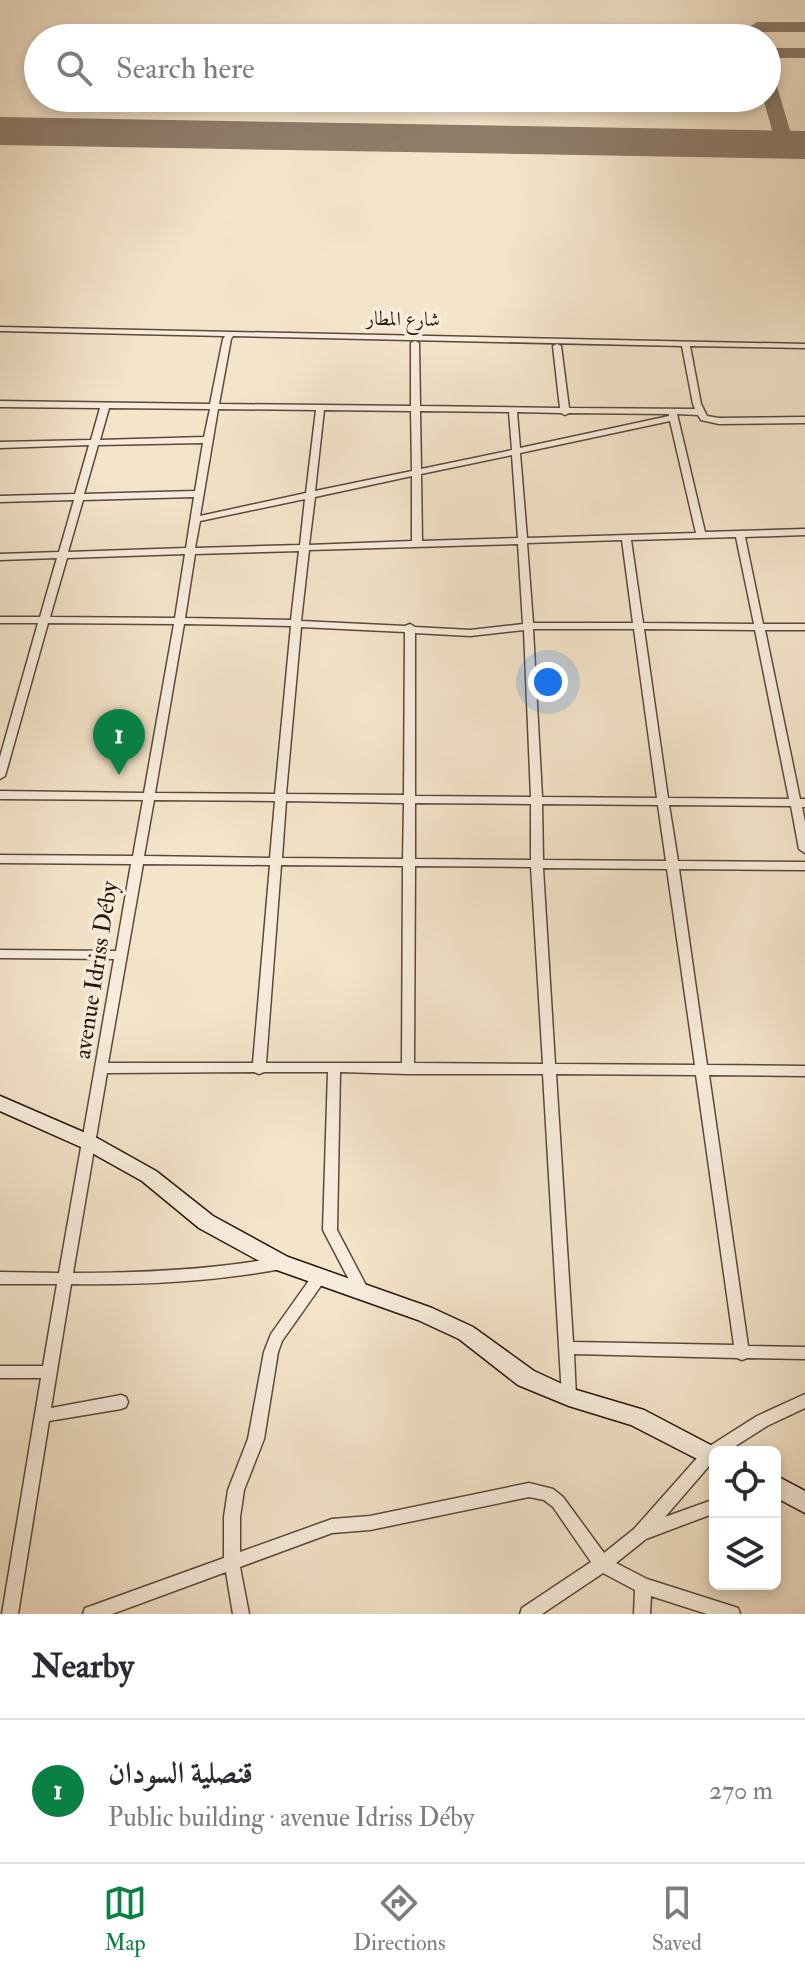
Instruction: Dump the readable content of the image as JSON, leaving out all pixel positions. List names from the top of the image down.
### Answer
{
  "streets": {
    "street": ["شارع المطار", "avenue Idriss Déby"]
  },
  "crossings": [
    ["شارع المطار", "avenue Idriss Déby"]
  ],
  "page": {
    "search": "Search here",
    "pins": "1",
    "heading": "Nearby",
    "list": [
      {
        "mark": "1",
        "name": "قنصلية السودان",
        "note": "Public building · avenue Idriss Déby",
        "value": "270 m"
      }
    ],
    "nav": ["Map", "Directions", "Saved"]
  }
}
